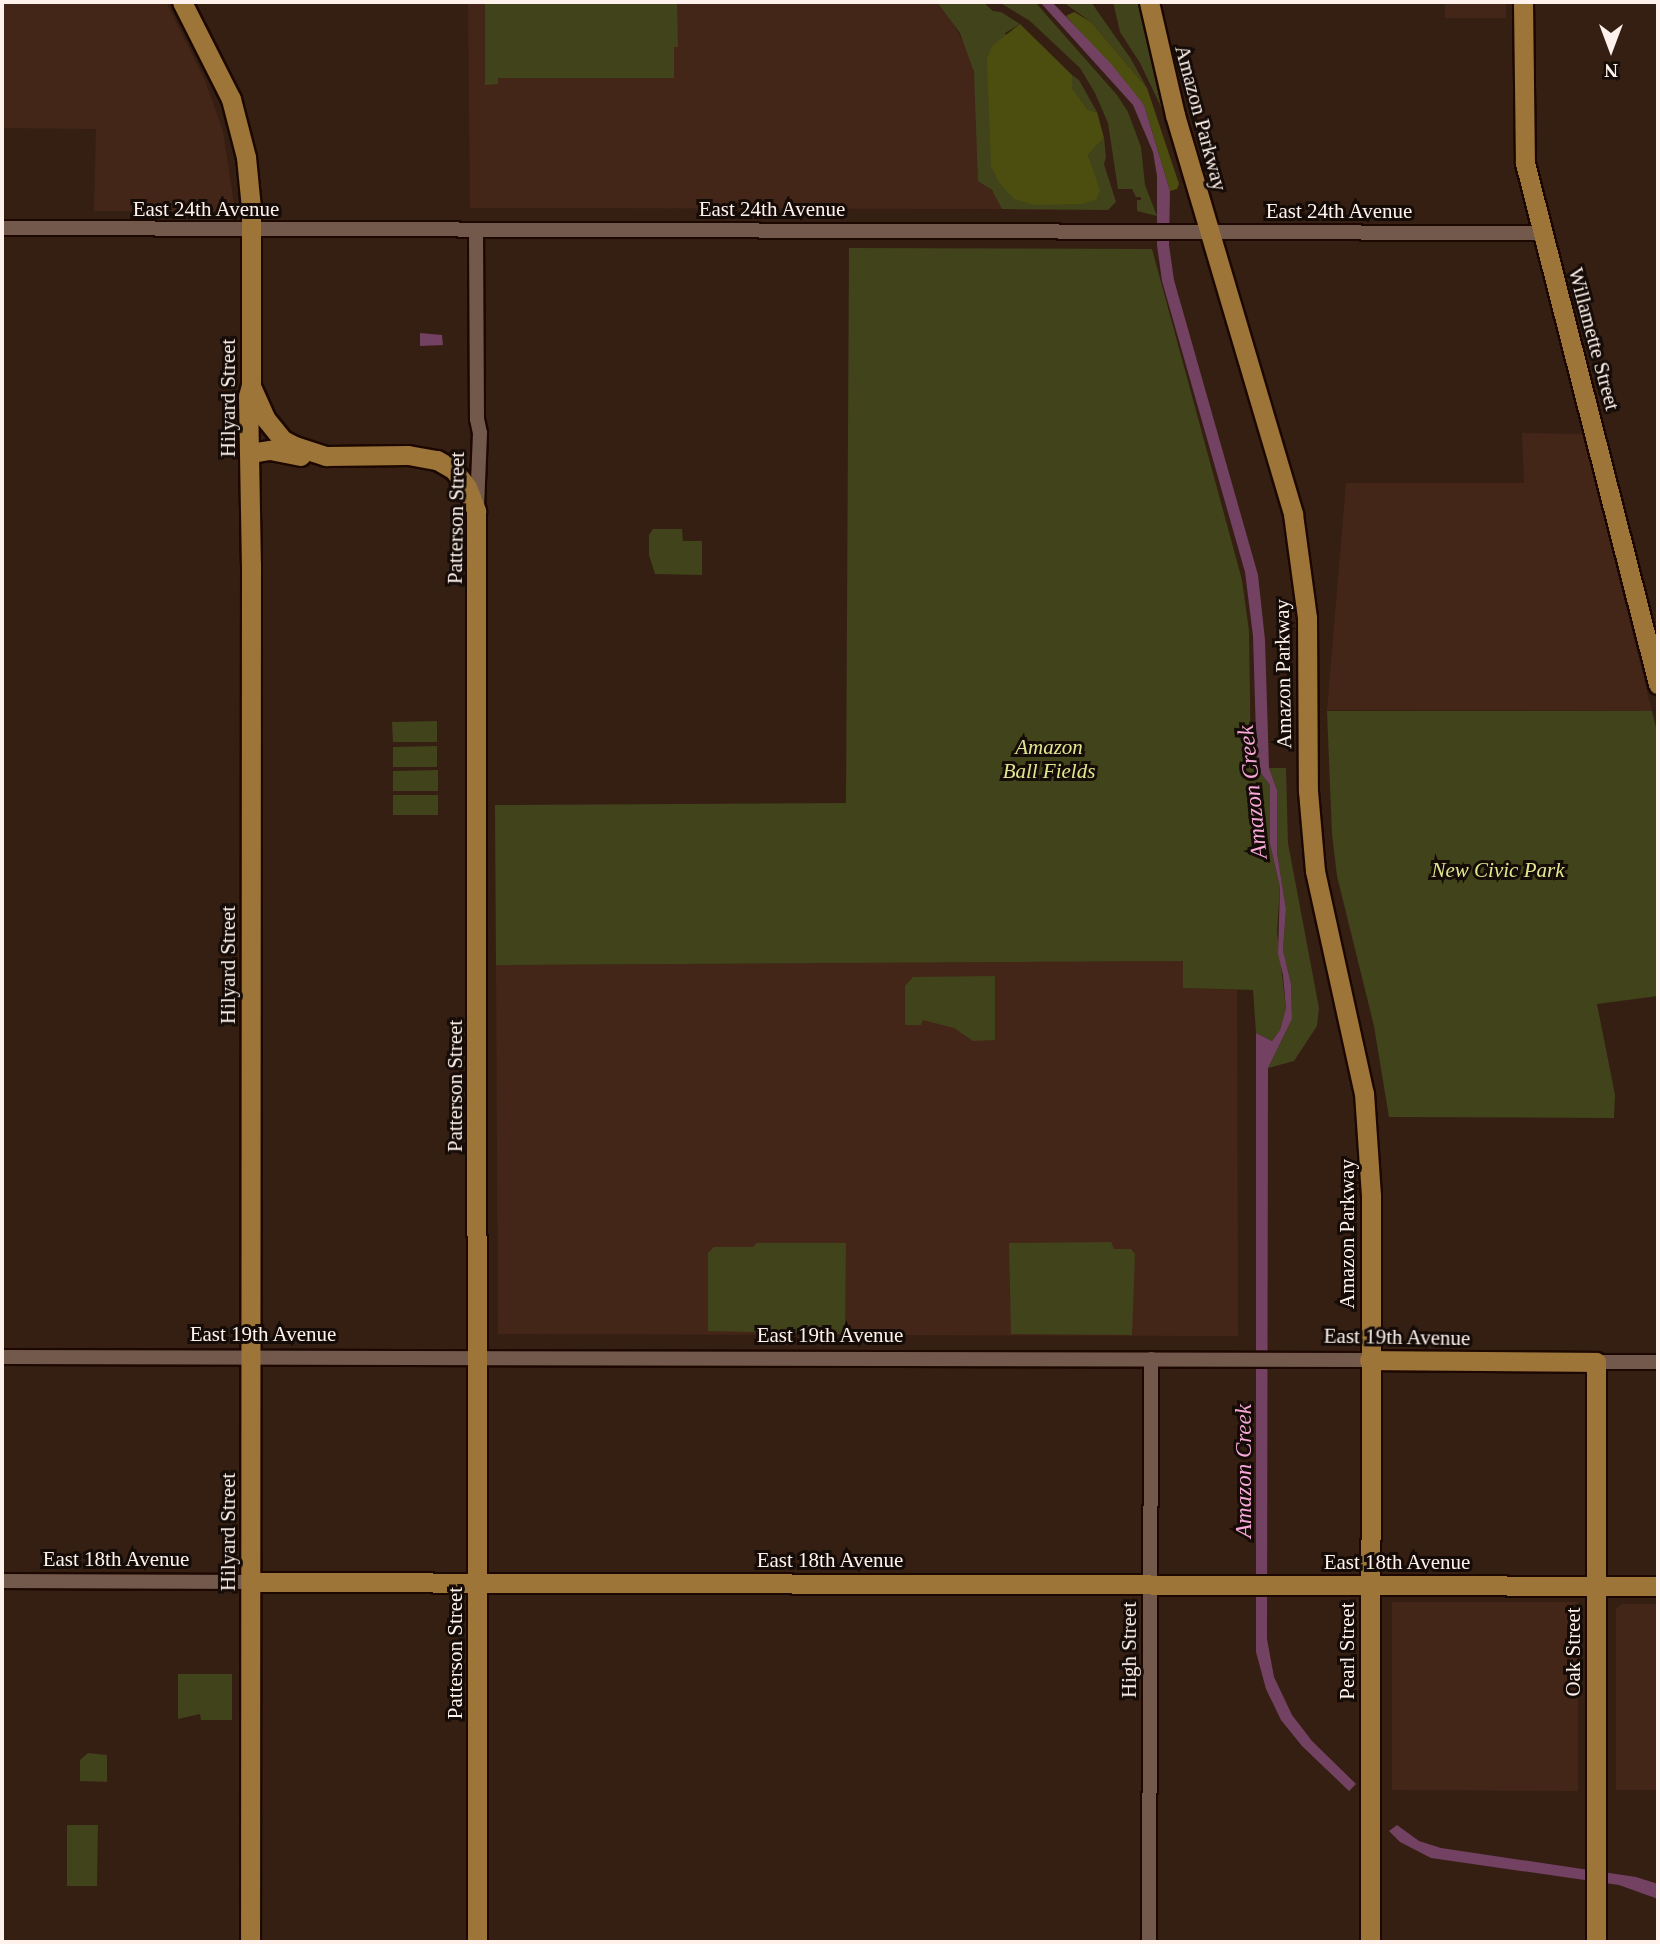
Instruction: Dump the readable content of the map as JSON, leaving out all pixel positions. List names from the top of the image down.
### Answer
{
  "streets": {
    "main road": [
      "Amazon Parkway",
      "Willamette Street",
      "Hilyard Street",
      "Patterson Street",
      "East 19th Avenue",
      "East 18th Avenue",
      "Pearl Street",
      "Oak Street"
    ],
    "street": ["East 24th Avenue", "High Street"]
  },
  "crossings": [
    ["Amazon Parkway", "East 24th Avenue"],
    ["Amazon Parkway", "East 19th Avenue"],
    ["Amazon Parkway", "Pearl Street"],
    ["East 24th Avenue", "Willamette Street"],
    ["East 24th Avenue", "Hilyard Street"],
    ["East 24th Avenue", "Patterson Street"],
    ["Hilyard Street", "East 19th Avenue"],
    ["Hilyard Street", "East 18th Avenue"],
    ["Patterson Street", "East 19th Avenue"],
    ["Patterson Street", "East 18th Avenue"],
    ["East 19th Avenue", "High Street"],
    ["East 19th Avenue", "Pearl Street"],
    ["East 19th Avenue", "Oak Street"],
    ["East 18th Avenue", "High Street"],
    ["East 18th Avenue", "Pearl Street"],
    ["East 18th Avenue", "Oak Street"]
  ],
  "water": ["Amazon Creek"],
  "parks": ["Amazon Ball Fields", "New Civic Park"],
  "north": "bottom"
}
